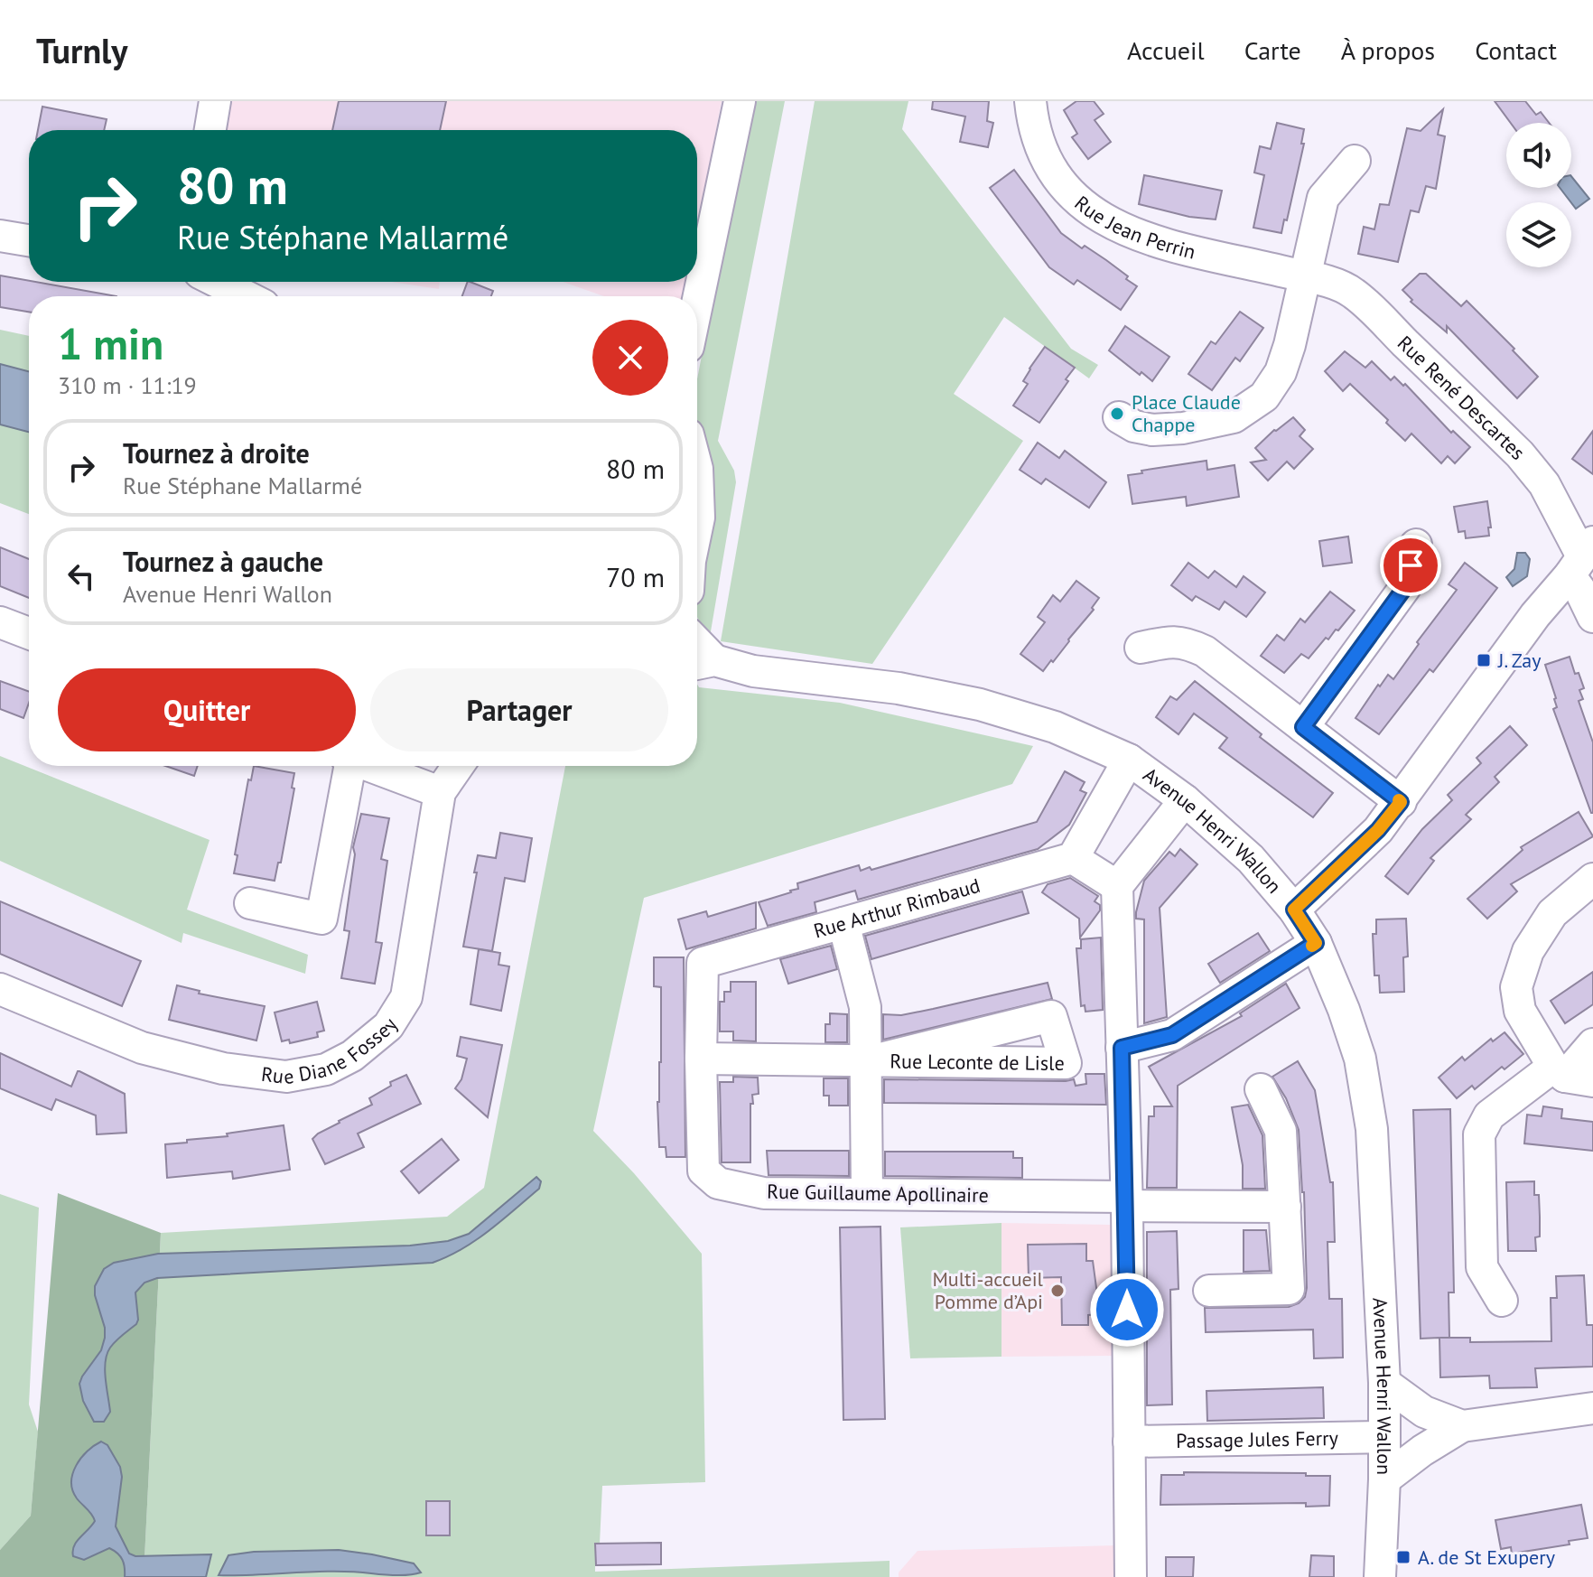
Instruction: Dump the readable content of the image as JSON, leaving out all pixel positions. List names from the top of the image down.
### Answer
{
  "streets": {
    "street": [
      "Rue Jean Perrin",
      "Rue René Descartes",
      "Avenue Henri Wallon",
      "Rue Arthur Rimbaud",
      "Rue Diane Fossey",
      "Rue Leconte de Lisle",
      "Rue Guillaume Apollinaire",
      "Passage Jules Ferry"
    ]
  },
  "crossings": [
    ["Rue Jean Perrin", "Rue René Descartes"],
    ["Avenue Henri Wallon", "Passage Jules Ferry"],
    ["Rue Arthur Rimbaud", "Rue Leconte de Lisle"],
    ["Rue Arthur Rimbaud", "Rue Guillaume Apollinaire"],
    ["Rue Leconte de Lisle", "Rue Guillaume Apollinaire"]
  ],
  "places": {
    "other": ["Place Claude Chappe", "Multi-accueil Pomme d’Api"],
    "transit": ["J. Zay", "A. de St Exupery"]
  },
  "page": {
    "header": "Turnly",
    "nav": [
      "Accueil",
      "Carte",
      "À propos",
      "Contact"
    ],
    "turn": ["80 m", "Rue Stéphane Mallarmé"],
    "heading": ["1 min", "310 m · 11:19"],
    "list": [
      {
        "name": "Tournez à droite",
        "note": "Rue Stéphane Mallarmé",
        "value": "80 m"
      },
      {
        "name": "Tournez à gauche",
        "note": "Avenue Henri Wallon",
        "value": "70 m"
      }
    ],
    "buttons": ["Quitter", "Partager"]
  }
}
